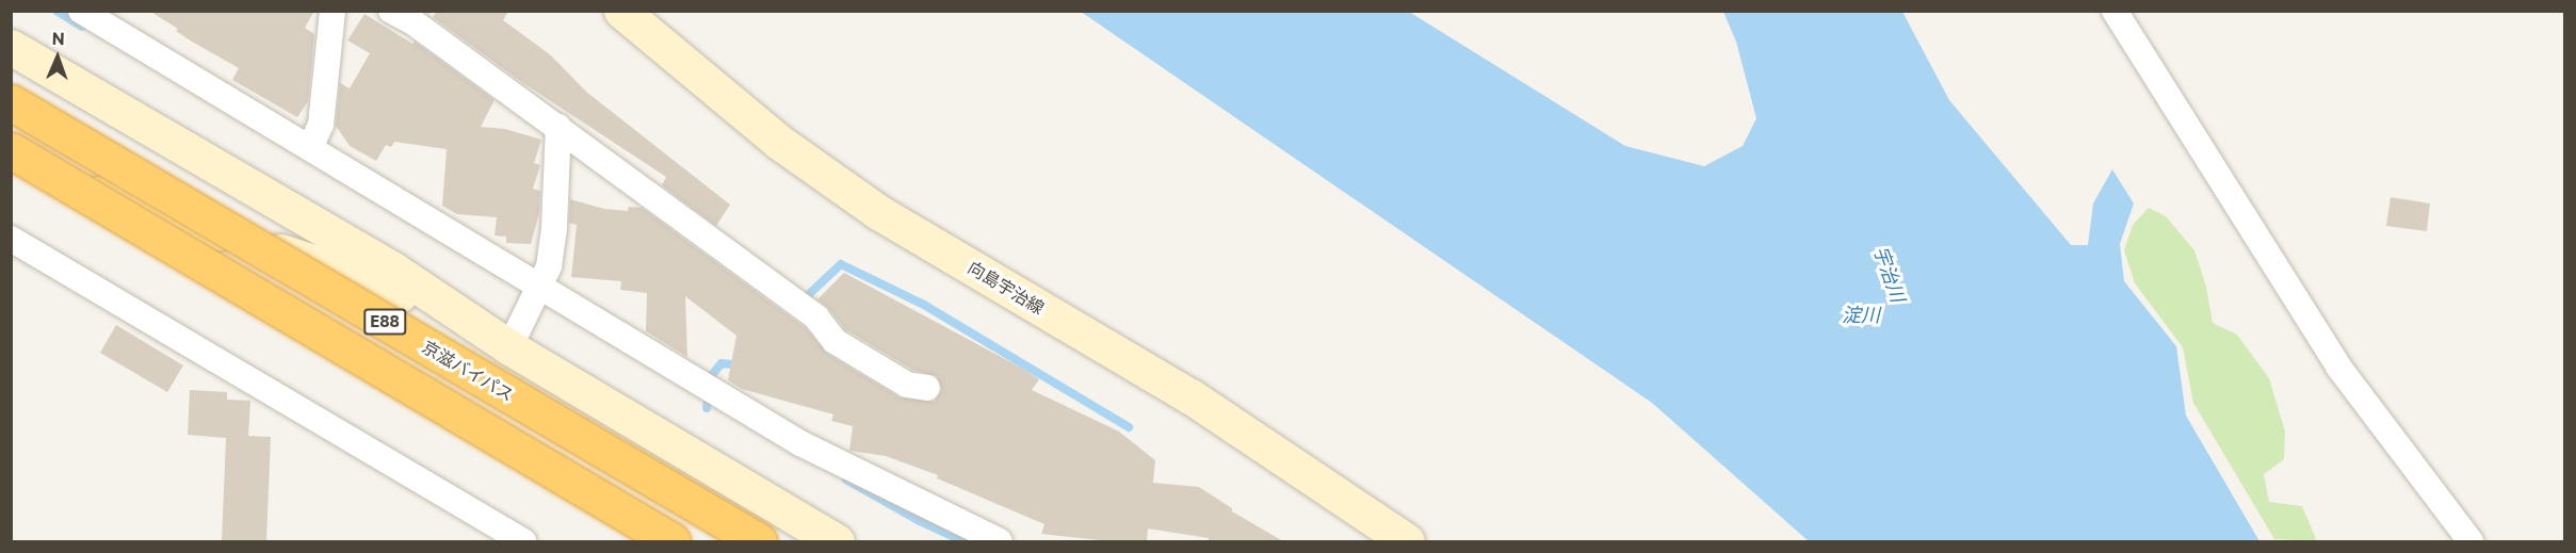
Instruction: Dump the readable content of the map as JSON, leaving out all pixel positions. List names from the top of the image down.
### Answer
{
  "streets": {
    "highway": ["E88", "京滋バイパス"],
    "street": ["向島宇治線"]
  },
  "water": ["宇治川", "淀川"],
  "north": "top"
}
